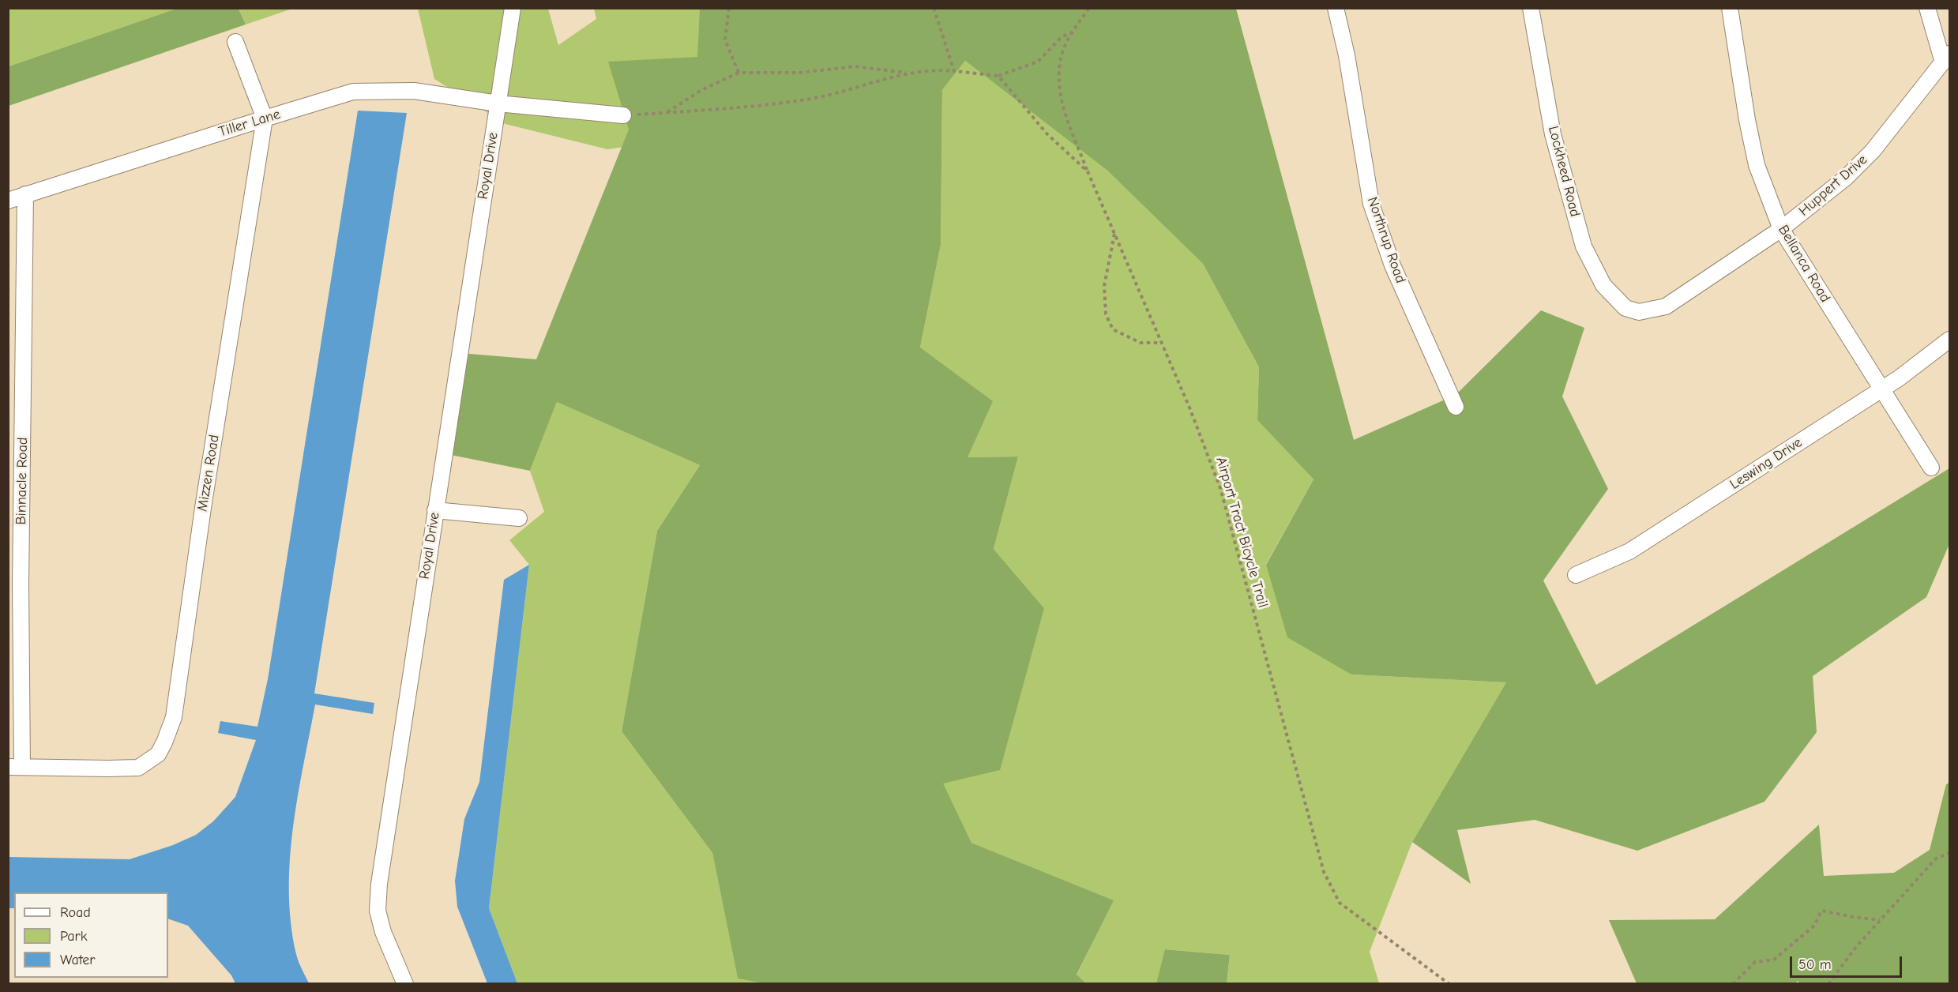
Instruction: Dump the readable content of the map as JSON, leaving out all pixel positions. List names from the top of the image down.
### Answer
{
  "streets": {
    "street": [
      "Tiller Lane",
      "Royal Drive",
      "Lockheed Road",
      "Huppert Drive",
      "Northrup Road",
      "Bellanca Road",
      "Leswing Drive",
      "Mizzen Road",
      "Binnacle Road"
    ],
    "path": ["Airport Tract Bicycle Trail"]
  },
  "crossings": [
    ["Tiller Lane", "Royal Drive"],
    ["Tiller Lane", "Mizzen Road"],
    ["Tiller Lane", "Binnacle Road"],
    ["Lockheed Road", "Huppert Drive"],
    ["Huppert Drive", "Bellanca Road"],
    ["Bellanca Road", "Leswing Drive"],
    ["Mizzen Road", "Binnacle Road"]
  ],
  "legend": ["Road", "Park", "Water"],
  "scale_bar": "50 m"
}
